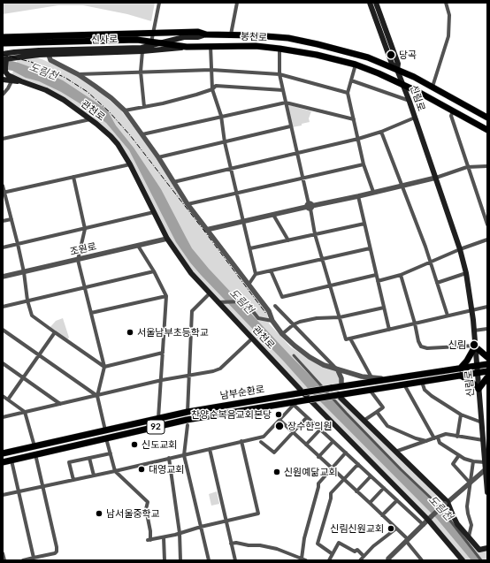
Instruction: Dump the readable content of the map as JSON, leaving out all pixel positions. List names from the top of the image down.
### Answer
{
  "streets": {
    "main road": [
      "봉천로",
      "신사로",
      "신림로",
      "관천로",
      "남부순환로",
      "92"
    ],
    "street": ["조원로"]
  },
  "crossings": [
    ["봉천로", "신사로"],
    ["봉천로", "신림로"],
    ["신사로", "관천로"],
    ["신림로", "남부순환로"],
    ["관천로", "조원로"],
    ["관천로", "남부순환로"]
  ],
  "water": ["도림천"],
  "places": [
    "당곡",
    "서울남부초등학교",
    "신림",
    "찬양순복음교회본당",
    "장수한의원",
    "신도교회",
    "대영교회",
    "신원예닮교회",
    "남서울중학교",
    "신림신원교회"
  ]
}
